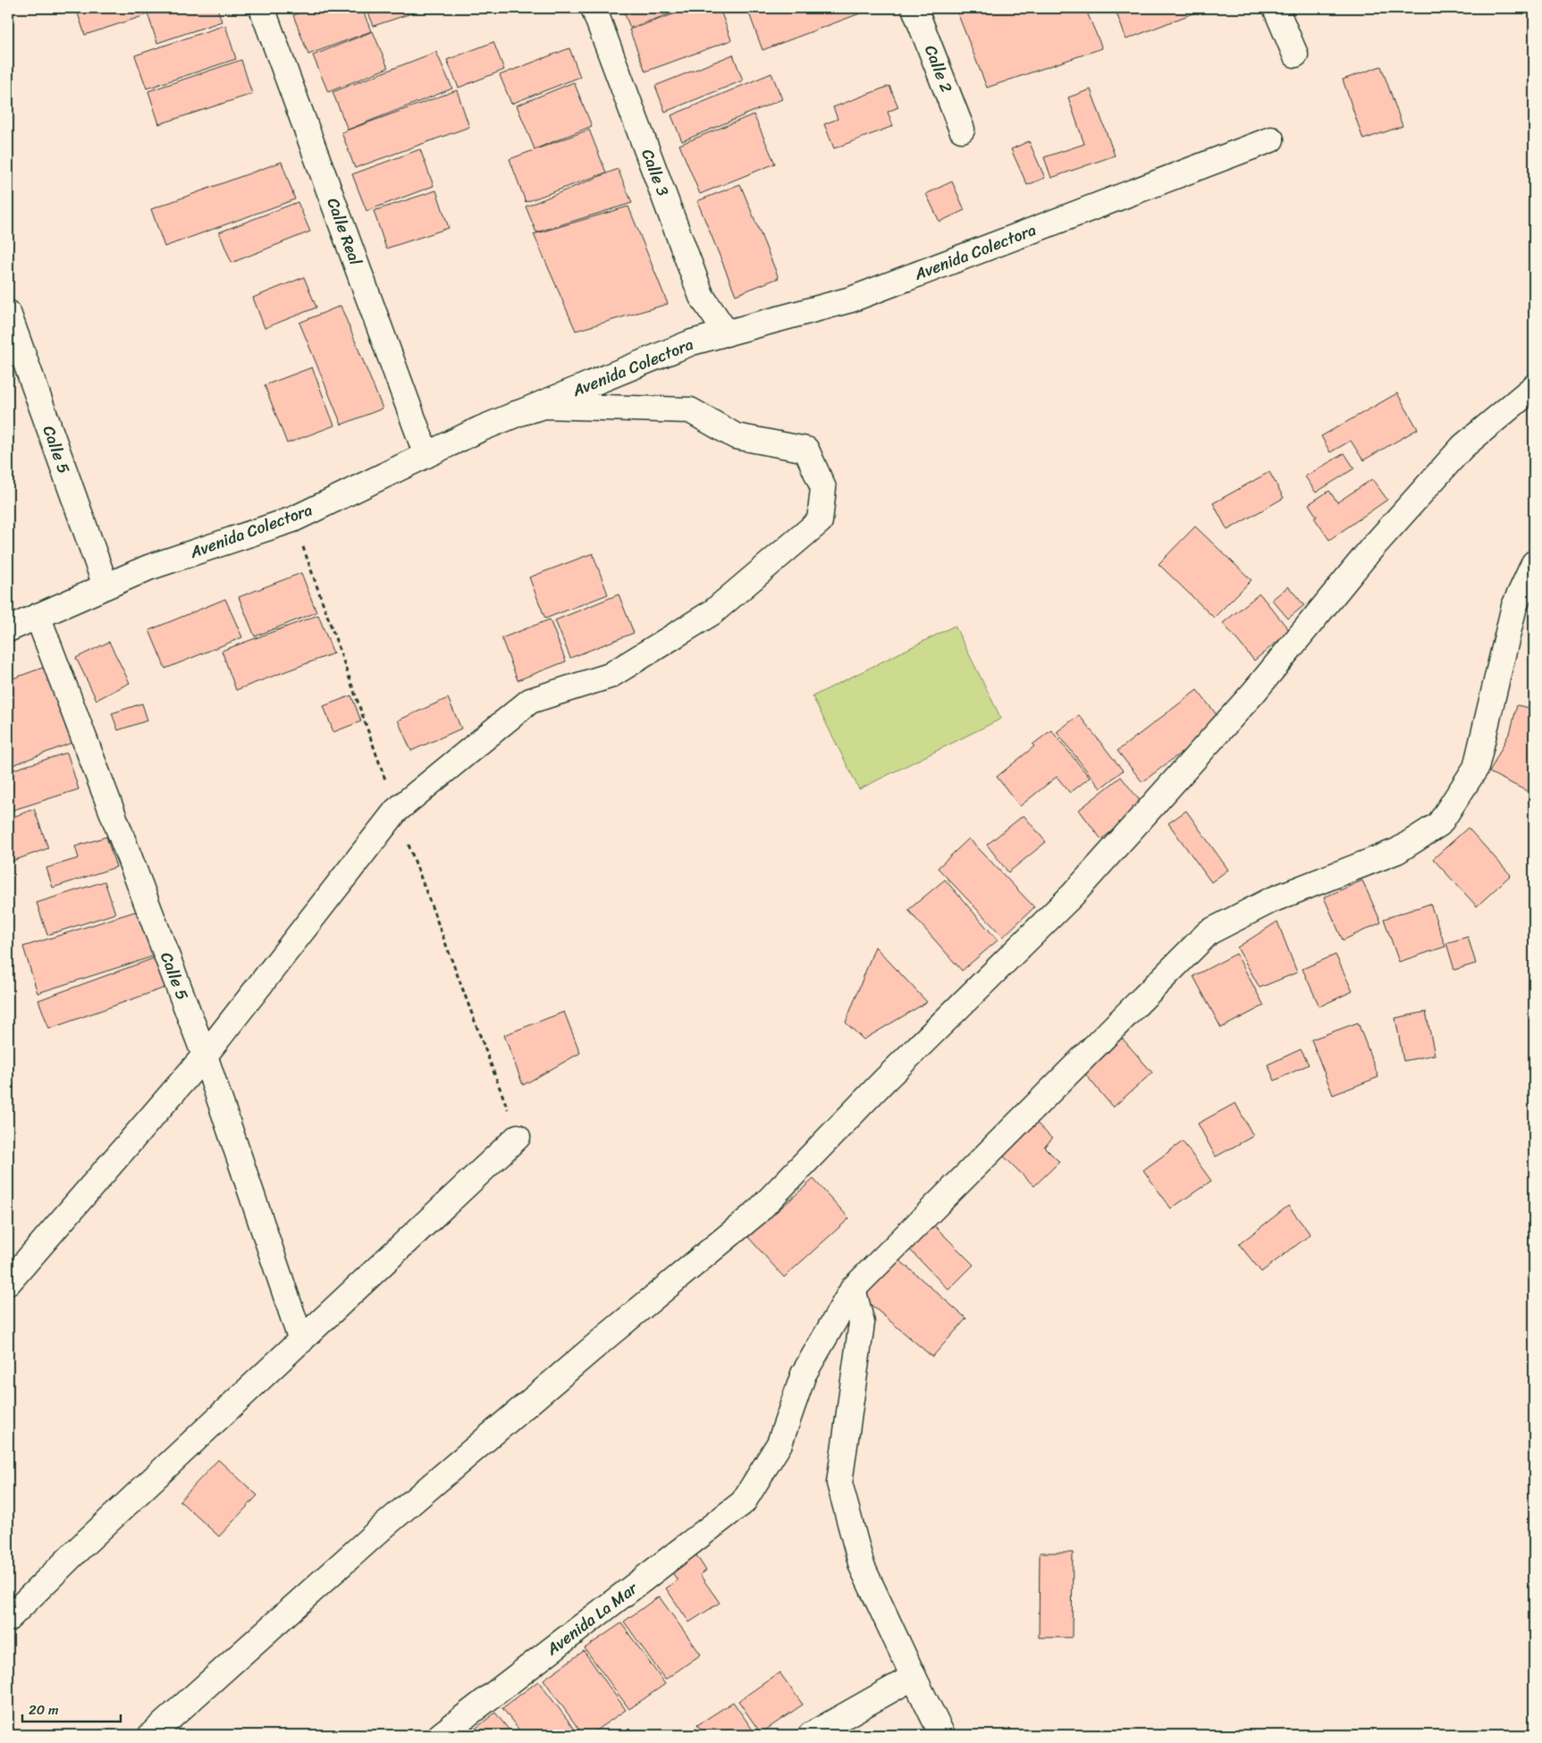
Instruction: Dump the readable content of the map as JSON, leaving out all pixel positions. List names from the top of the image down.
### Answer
{
  "streets": {
    "street": [
      "Calle 2",
      "Calle 3",
      "Calle Real",
      "Avenida Colectora",
      "Calle 5",
      "Avenida La Mar"
    ]
  },
  "crossings": [
    ["Calle 3", "Avenida Colectora"],
    ["Calle Real", "Avenida Colectora"],
    ["Avenida Colectora", "Calle 5"]
  ],
  "scale_bar": "20 m"
}
